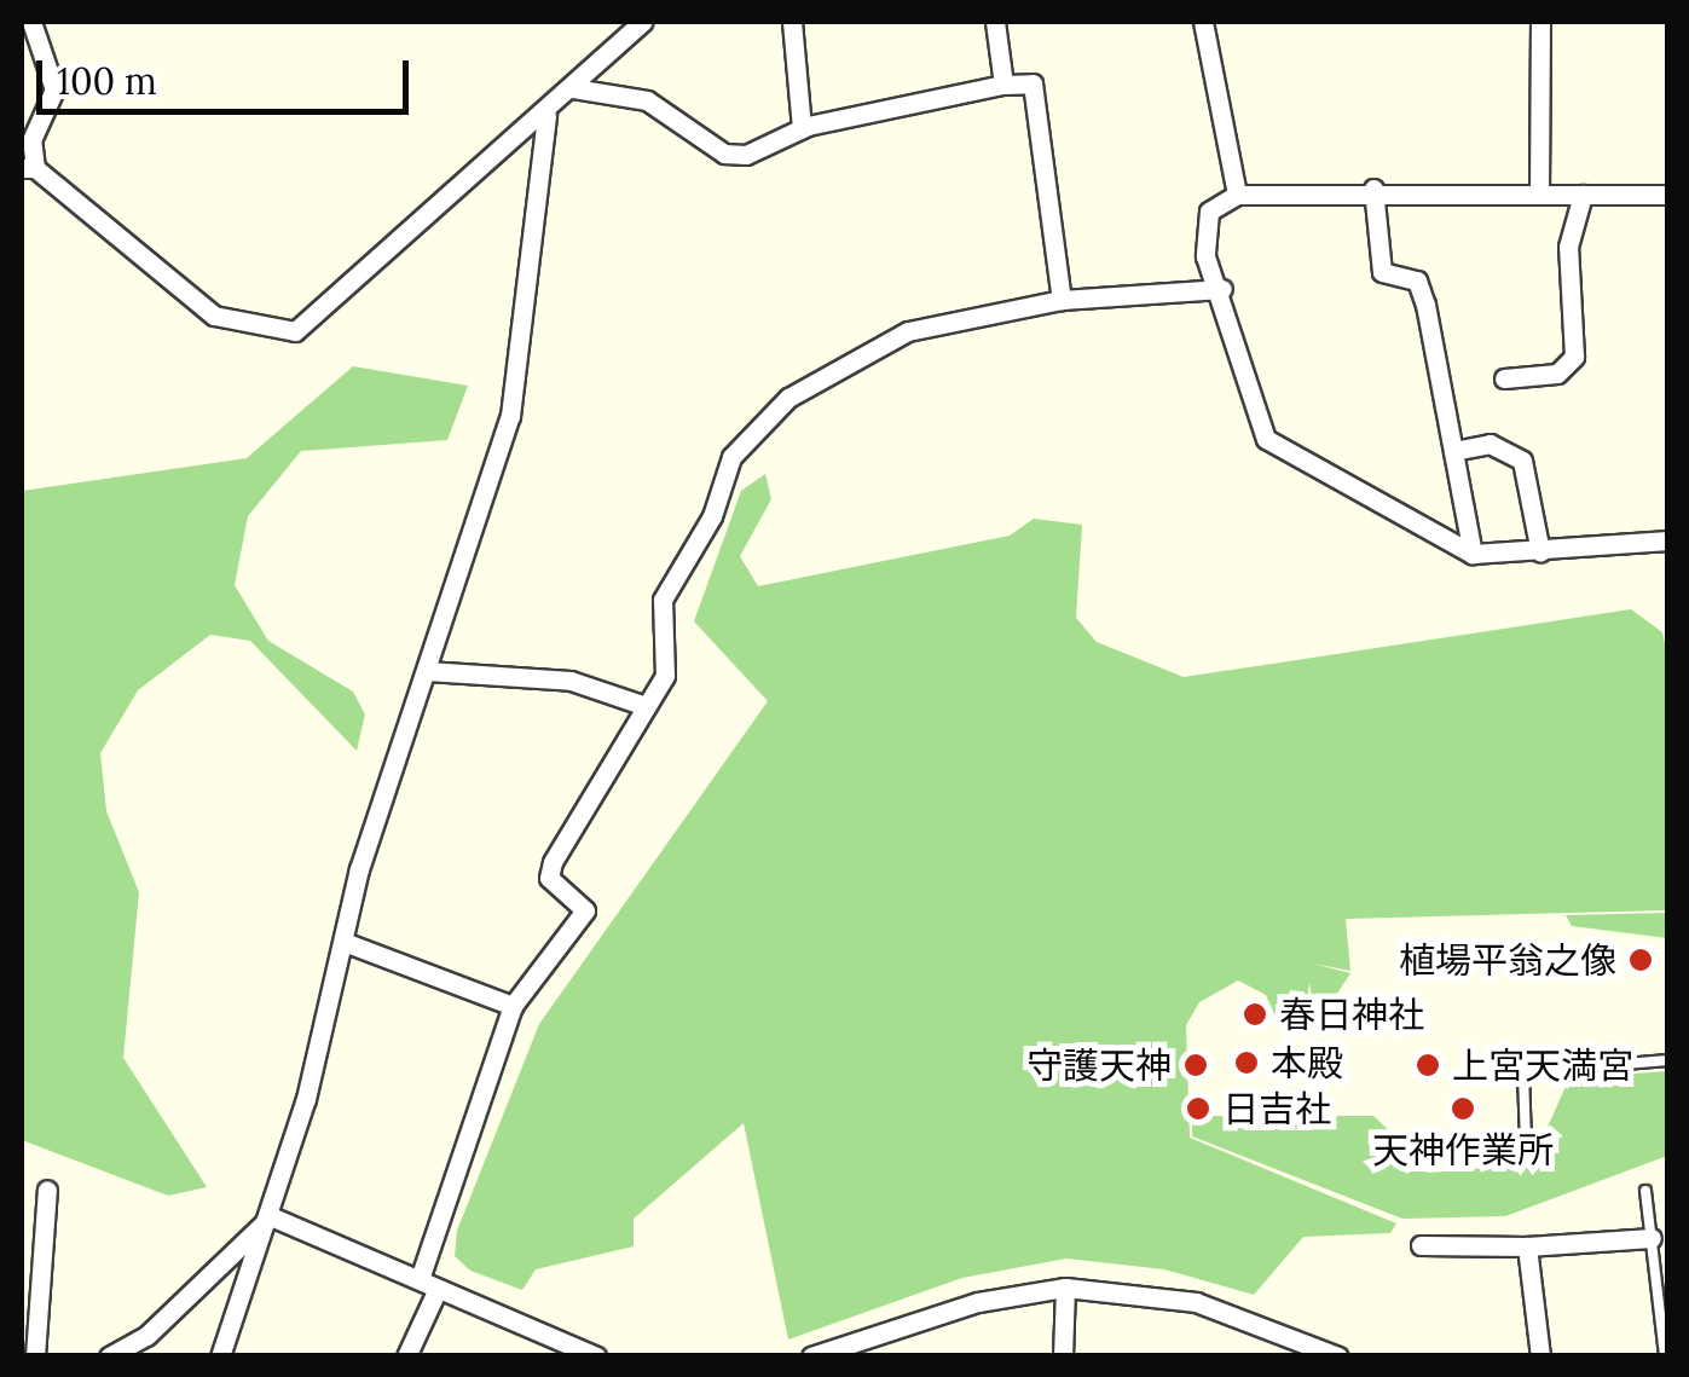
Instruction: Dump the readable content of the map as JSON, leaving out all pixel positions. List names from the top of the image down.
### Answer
{
  "places": [
    "植場平翁之像",
    "春日神社",
    "本殿",
    "守護天神",
    "上宮天満宮",
    "日吉社",
    "天神作業所"
  ],
  "scale_bar": "100 m"
}
